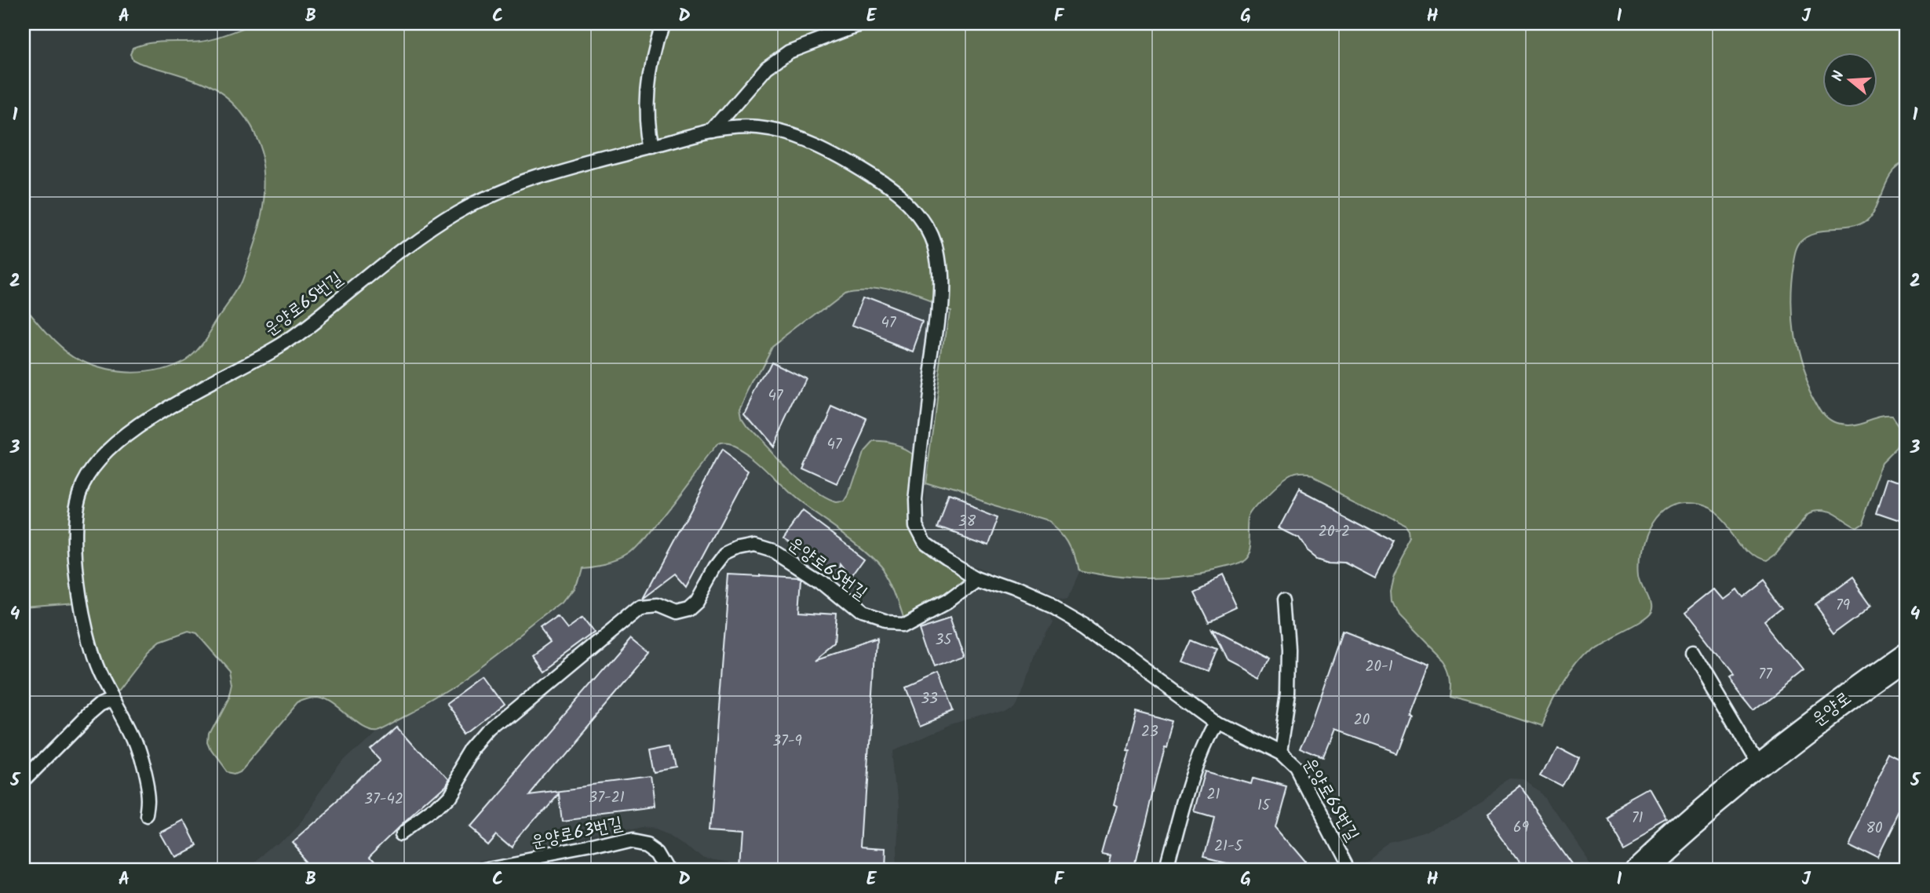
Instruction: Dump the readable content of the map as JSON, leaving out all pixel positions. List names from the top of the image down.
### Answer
{
  "streets": {
    "street": ["운양로"],
    "lane": ["운양로65번길", "운양로63번길"]
  },
  "house_numbers": [
    "47",
    "47",
    "47",
    "38",
    "20-2",
    "79",
    "35",
    "20-1",
    "77",
    "33",
    "20",
    "23",
    "37-9",
    "21",
    "37-21",
    "37-42",
    "15",
    "71",
    "69",
    "80",
    "21-5"
  ],
  "north": "left",
  "grid": {
    "columns": [
      "A",
      "B",
      "C",
      "D",
      "E",
      "F",
      "G",
      "H",
      "I",
      "J"
    ],
    "rows": [
      "1",
      "2",
      "3",
      "4",
      "5"
    ]
  }
}
